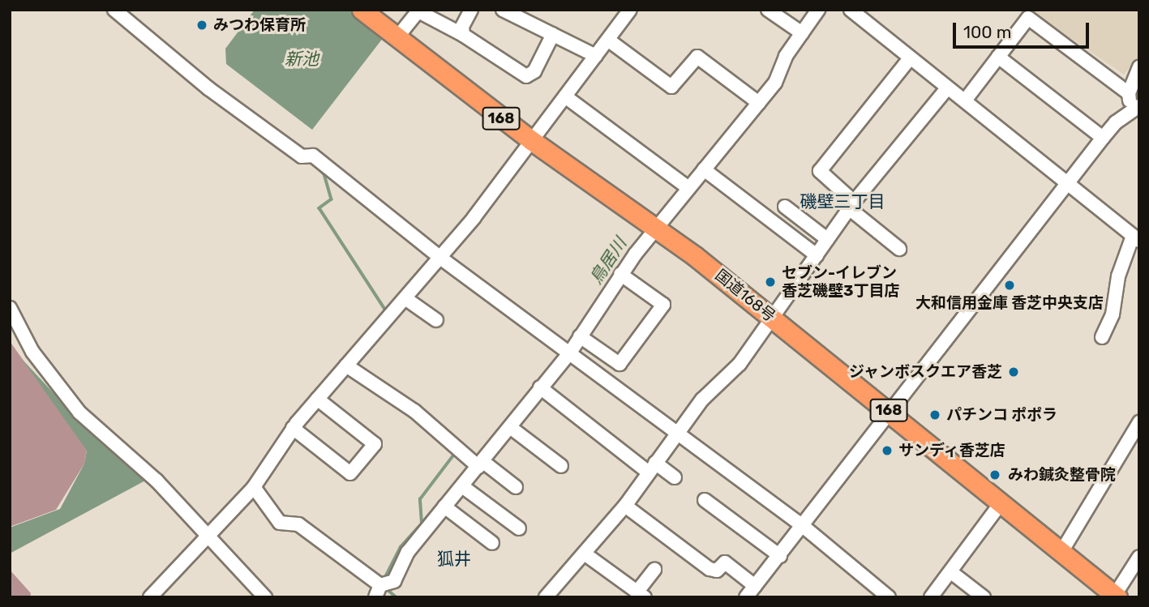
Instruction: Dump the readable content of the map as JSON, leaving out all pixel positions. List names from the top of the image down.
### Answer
{
  "streets": {
    "highway": ["168", "国道168号"]
  },
  "districts": ["磯壁三丁目", "狐井"],
  "water": ["新池", "鳥居川"],
  "places": [
    "みつわ保育所",
    "セブン-イレブン 香芝磯壁3丁目店",
    "大和信用金庫 香芝中央支店",
    "ジャンボスクエア香芝",
    "パチンコ ポポラ",
    "サンディ香芝店",
    "みわ鍼灸整骨院"
  ],
  "scale_bar": "100 m"
}
